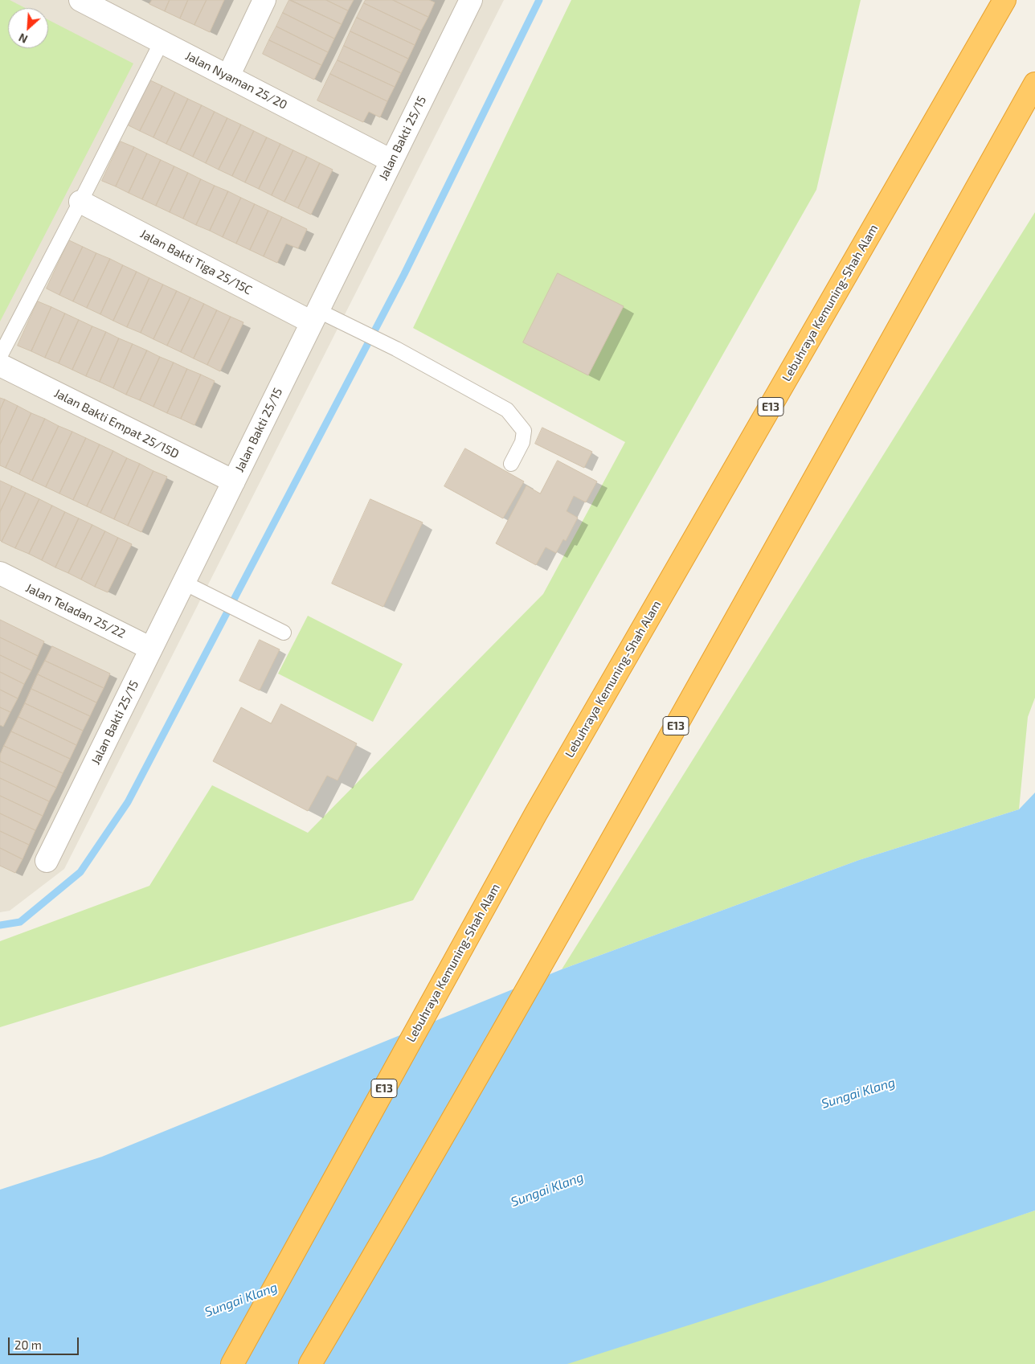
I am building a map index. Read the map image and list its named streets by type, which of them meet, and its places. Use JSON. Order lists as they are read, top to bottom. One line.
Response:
{"streets":{"highway":["Lebuhraya Kemuning-Shah Alam","E13"],"street":["Jalan Nyaman 25/20","Jalan Bakti 25/15","Jalan Bakti Tiga 25/15C","Jalan Bakti Empat 25/15D","Jalan Teladan 25/22"]},"crossings":[["Jalan Nyaman 25/20","Jalan Bakti 25/15"],["Jalan Bakti 25/15","Jalan Bakti Tiga 25/15C"],["Jalan Bakti 25/15","Jalan Bakti Empat 25/15D"],["Jalan Bakti 25/15","Jalan Teladan 25/22"]],"water":["Sungai Klang"],"scale_bar":"20 m","north":"bottom left"}
